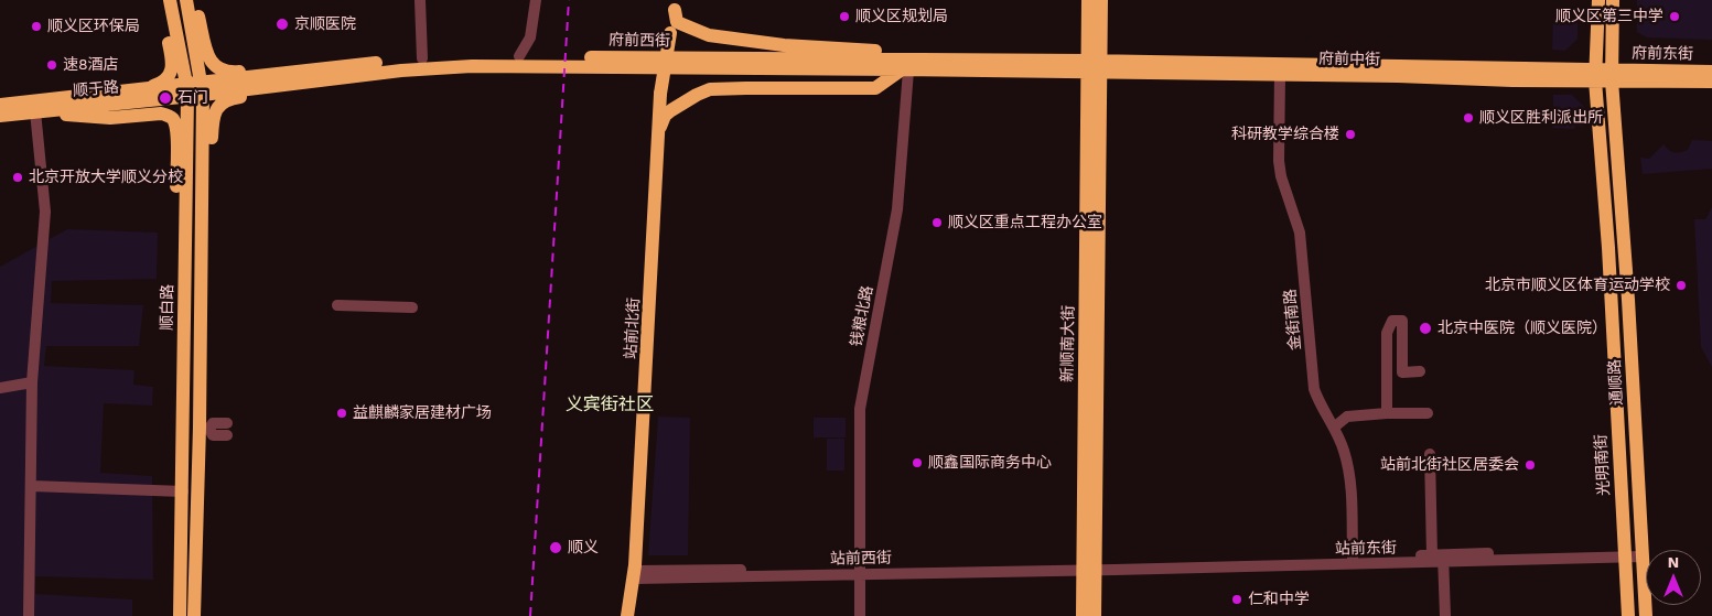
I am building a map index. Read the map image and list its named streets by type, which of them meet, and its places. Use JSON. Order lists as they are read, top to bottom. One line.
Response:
{"streets":{"main road":["府前西街","府前东街","府前中街","顺于路","顺白路","站前北街","新顺南大街","通顺路","光明南街"],"street":["钱粮北路","金街南路","站前东街","站前西街"]},"crossings":[["府前西街","府前中街"],["府前西街","顺于路"],["府前西街","顺白路"],["府前西街","钱粮北路"],["府前西街","新顺南大街"],["府前东街","府前中街"],["府前东街","通顺路"],["府前中街","金街南路"],["府前中街","新顺南大街"],["府前中街","通顺路"],["府前中街","光明南街"],["顺于路","顺白路"],["钱粮北路","站前西街"],["金街南路","站前东街"],["站前北街","站前西街"],["新顺南大街","站前东街"],["新顺南大街","站前西街"],["通顺路","站前东街"],["光明南街","站前东街"],["站前东街","站前西街"]],"districts":["义宾街社区"],"places":["顺义区规划局","顺义区第三中学","京顺医院","顺义区环保局","速8酒店","石门","顺义区胜利派出所","科研教学综合楼","北京开放大学顺义分校","顺义区重点工程办公室","北京市顺义区体育运动学校","北京中医院（顺义医院）","益麒麟家居建材广场","顺鑫国际商务中心","站前北街社区居委会","顺义","仁和中学"],"north":"top"}
